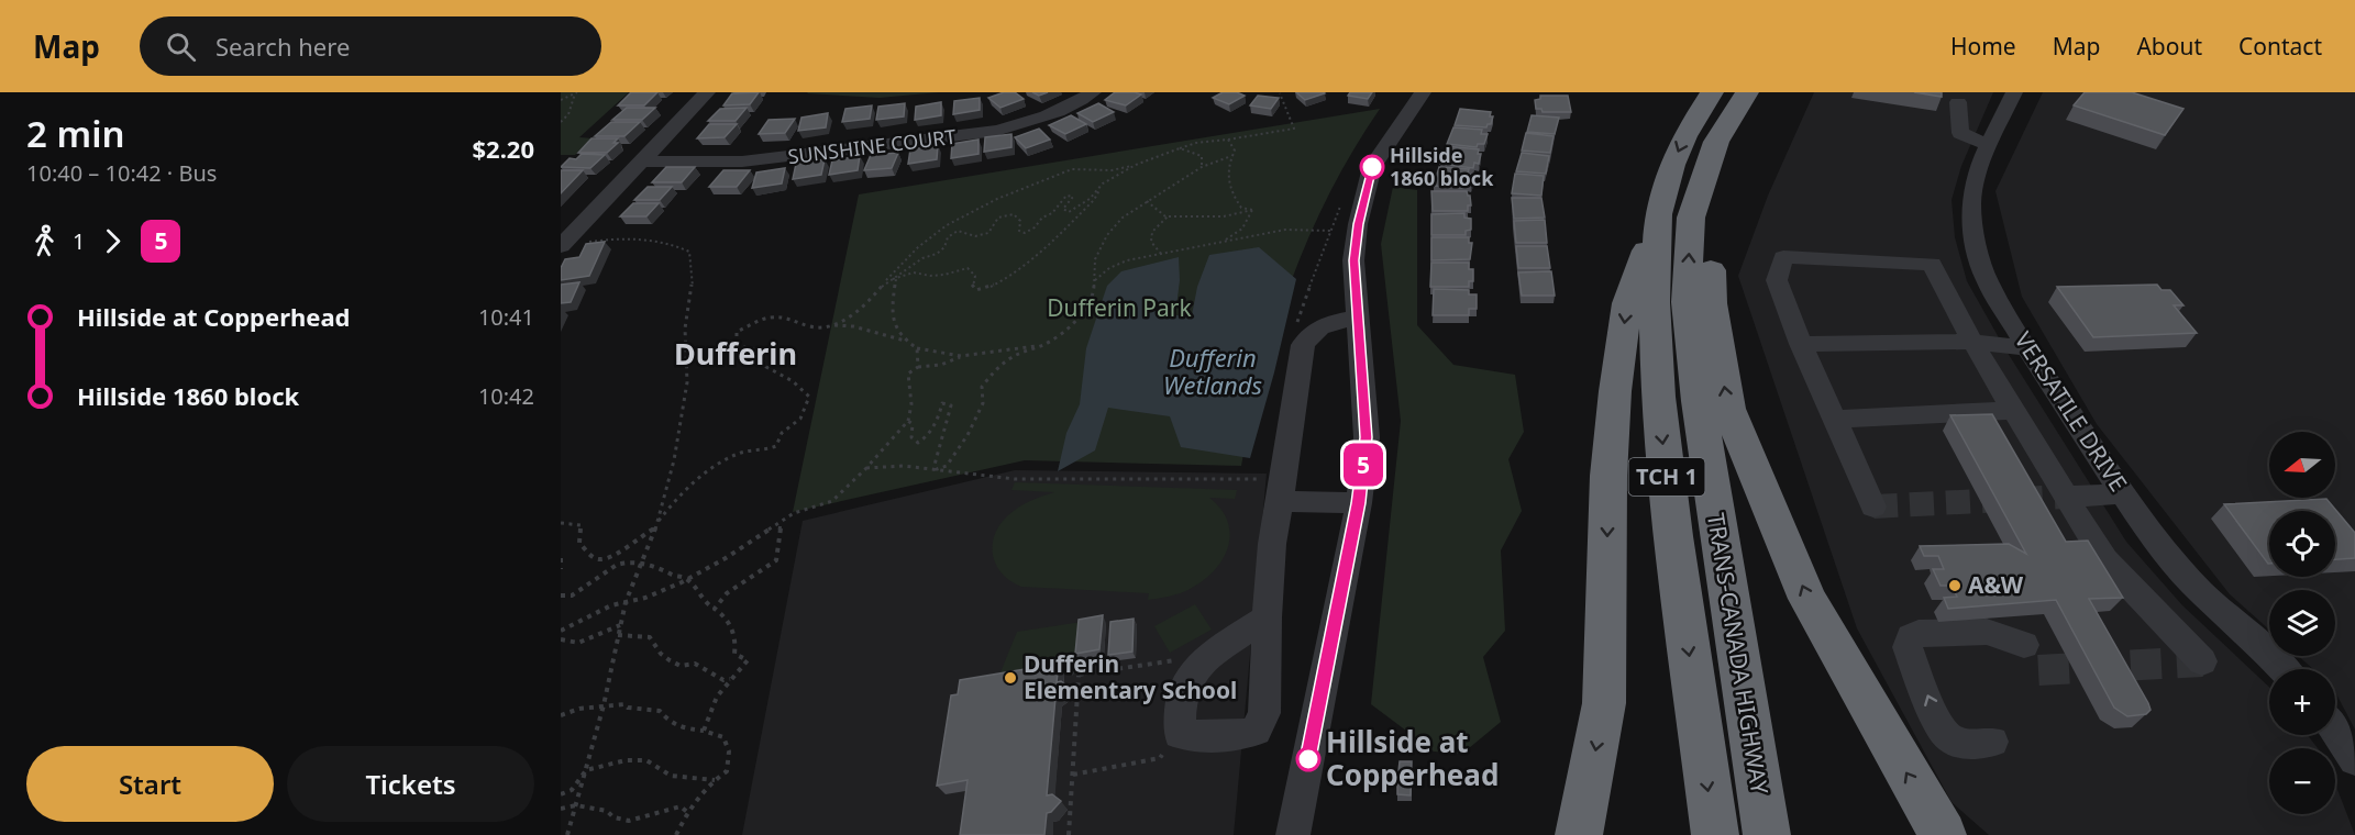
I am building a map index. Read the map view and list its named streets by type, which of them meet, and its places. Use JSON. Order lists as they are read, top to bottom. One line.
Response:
{"streets":{"highway":["TCH 1","TRANS-CANADA HIGHWAY"],"street":["SUNSHINE COURT","VERSATILE DRIVE"]},"districts":["Dufferin"],"water":["Dufferin Wetlands"],"parks":["Dufferin Park"],"places":["Hillside 1860 block","A&W","Dufferin Elementary School","Hillside at Copperhead"],"lines":["bus line 5"],"north":"left","page":{"header":"Map","search":"Search here","nav":["Home","Map","About","Contact"],"heading":["2 min","10:40 – 10:42 · Bus","$2.20"],"on_map":"5","legs":["1","5"],"list":[{"name":"Hillside at Copperhead","value":"10:41"},{"name":"Hillside 1860 block","value":"10:42"}],"map_buttons":["+","−"],"buttons":["Start","Tickets"]}}
